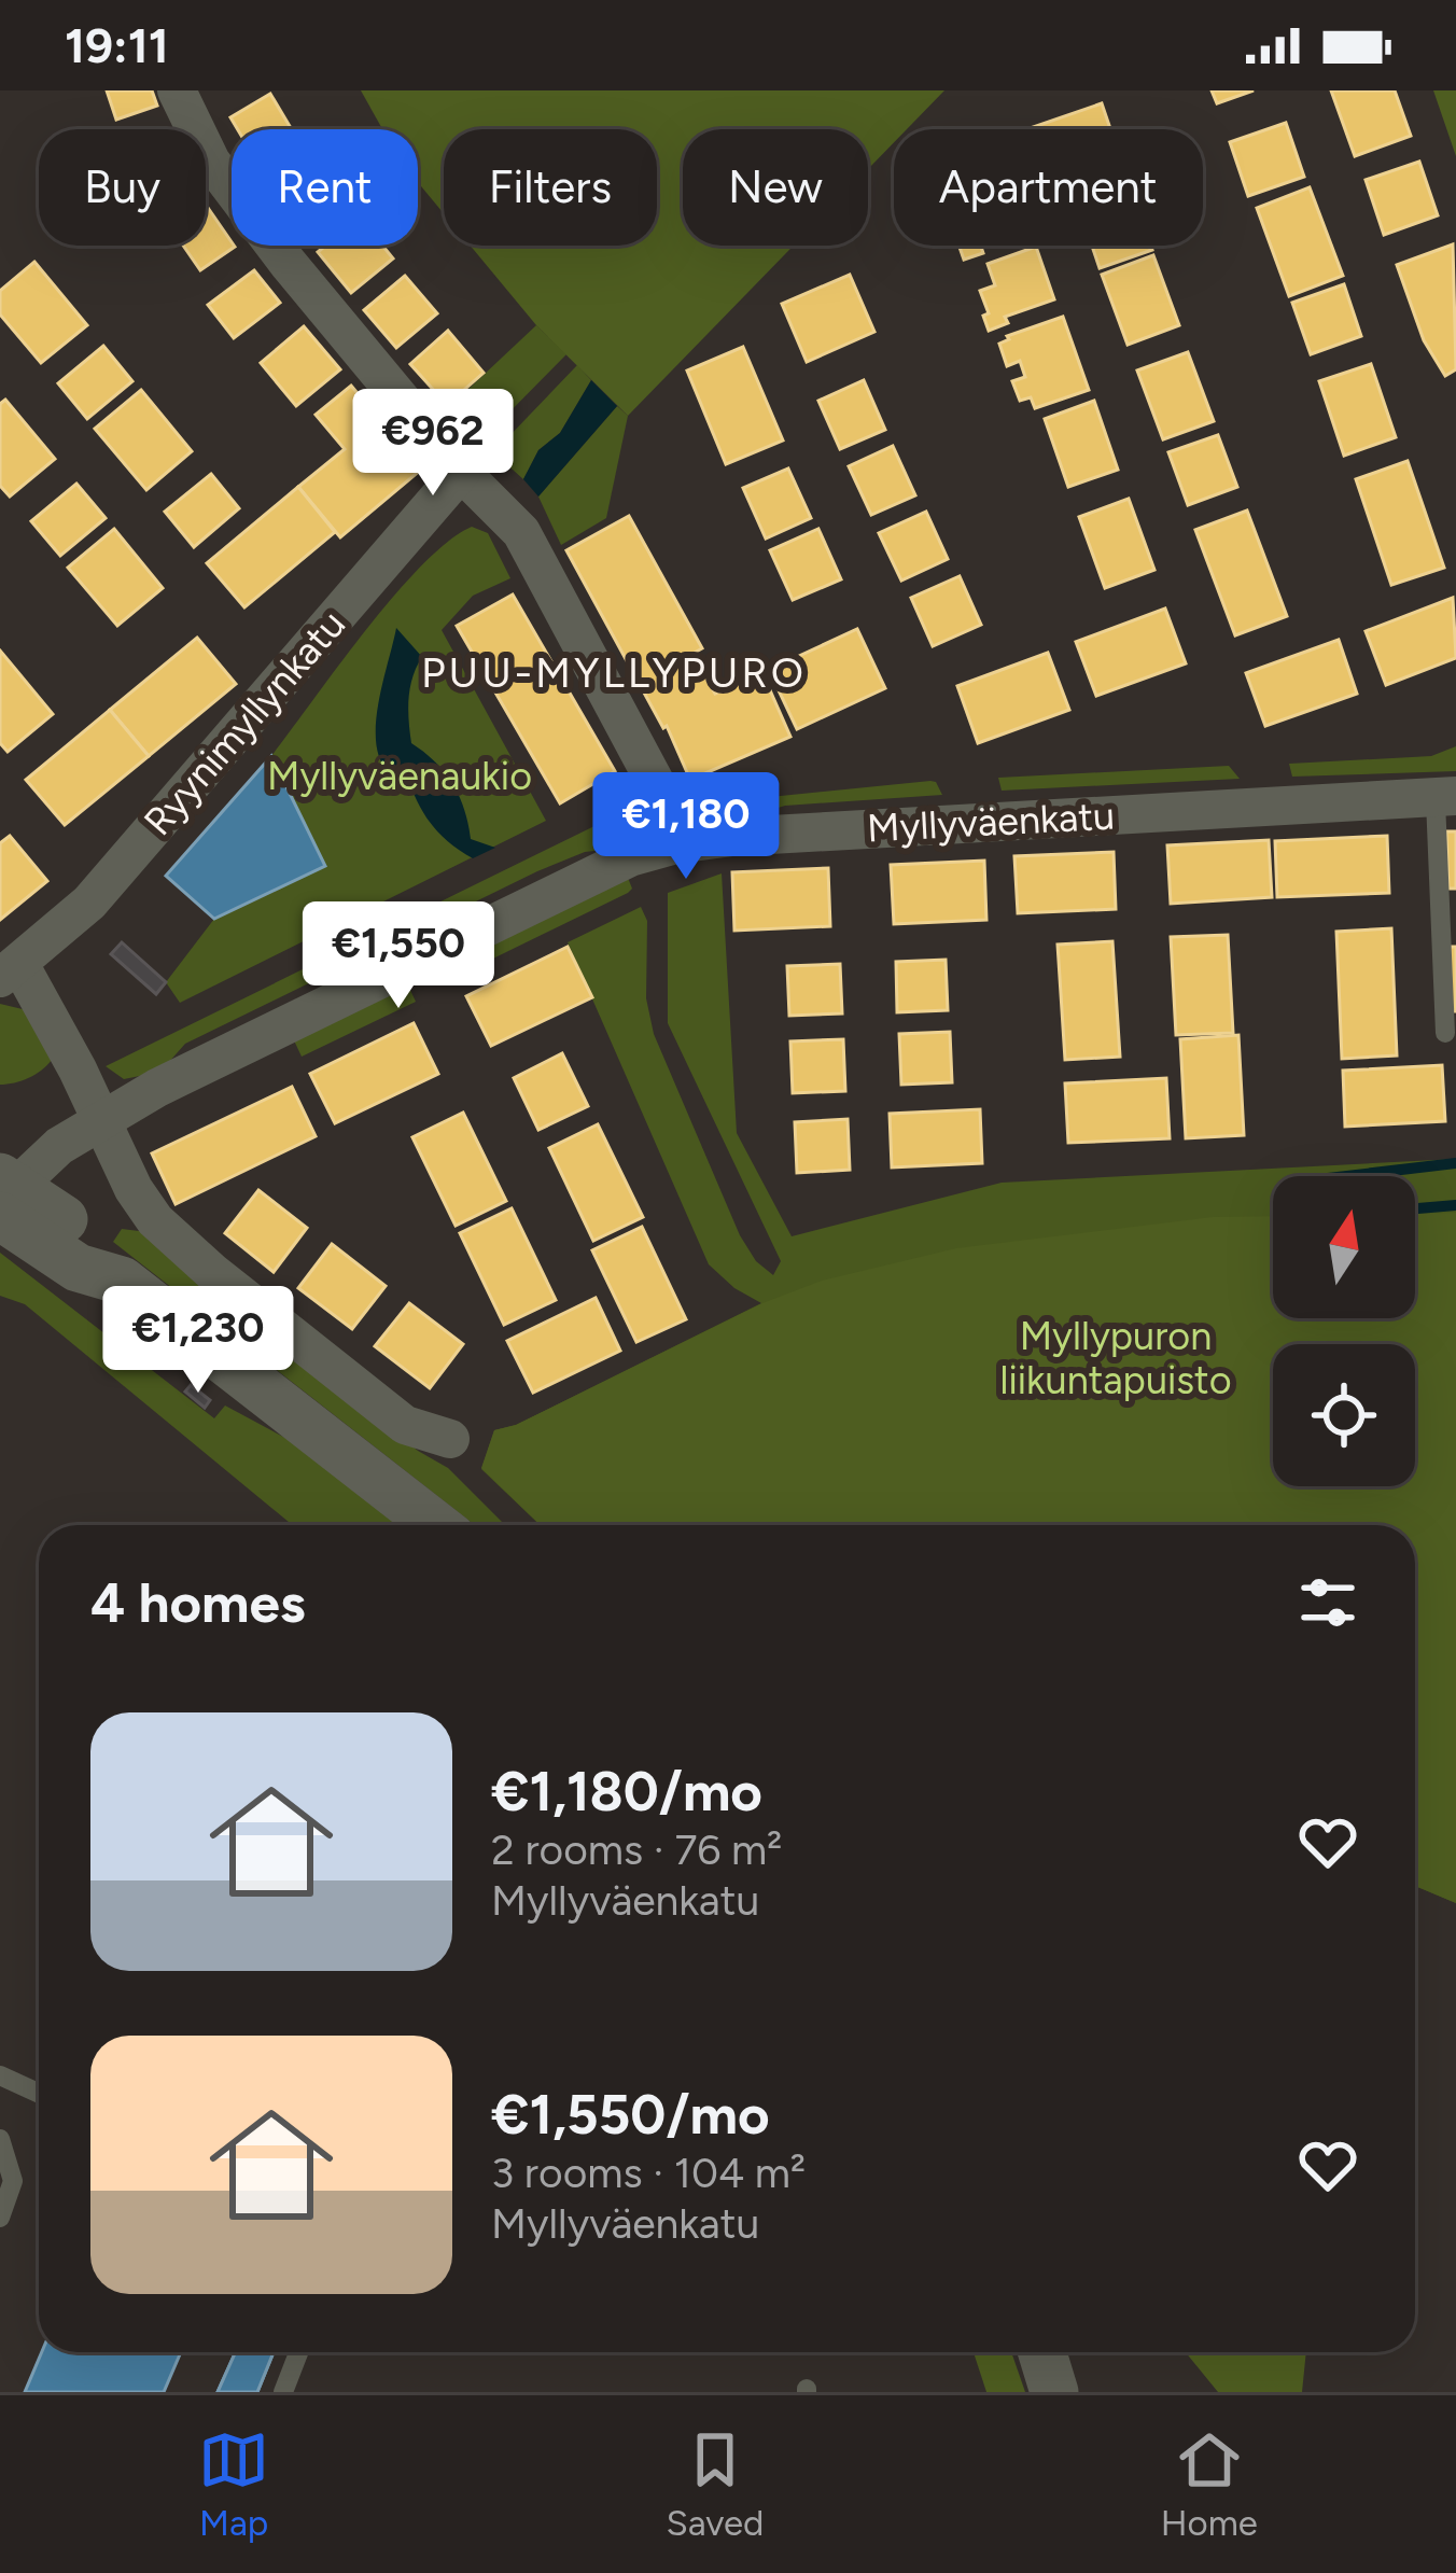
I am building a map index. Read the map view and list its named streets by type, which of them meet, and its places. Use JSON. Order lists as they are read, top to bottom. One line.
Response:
{"streets":{"street":["Ryynimyllynkatu","Myllyväenkatu"]},"districts":["PUU-MYLLYPURO"],"parks":["Myllyväenaukio","Myllypuron liikuntapuisto"],"north":"top","page":{"status":"19:11","chip":["Buy","Rent","Filters","New","Apartment"],"price":["€962","€1,180","€1,550","€1,230"],"heading":"4 homes","list":[{"name":"€1,180/mo","note":"2 rooms · 76 m² · Myllyväenkatu"},{"name":"€1,550/mo","note":"3 rooms · 104 m² · Myllyväenkatu"}],"tabs":["Map","Saved","Home"]}}
